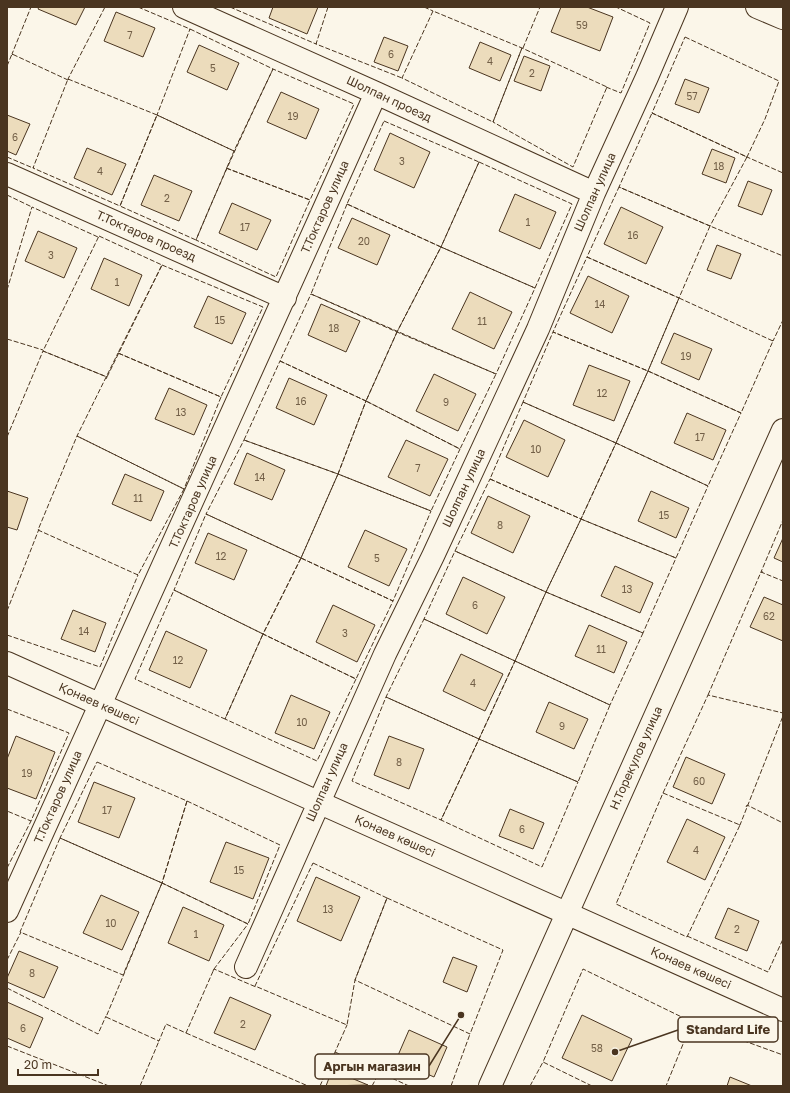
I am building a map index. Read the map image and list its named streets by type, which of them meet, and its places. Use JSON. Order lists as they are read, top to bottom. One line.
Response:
{"streets":{"street":["Шолпан проезд","Шолпан улица","Т.Токтаров улица","Т.Токтаров проезд","Қонаев көшесі","Н.Торекулов улица"]},"crossings":[["Шолпан проезд","Шолпан улица"],["Шолпан проезд","Т.Токтаров улица"],["Шолпан улица","Қонаев көшесі"],["Т.Токтаров улица","Т.Токтаров проезд"],["Т.Токтаров улица","Қонаев көшесі"],["Қонаев көшесі","Н.Торекулов улица"]],"places":["Аргын магазин","Standard Life"],"house_numbers":["59","7","6","4","5","2","57","19","6","3","18","4","2","1","17","16","20","3","1","14","15","11","18","19","12","16","9","13","17","10","7","14","11","15","8","12","5","13","6","62","14","3","11","12","4","10","9","8","19","60","17","6","4","15","13","10","2","1","8","2","6","58"],"scale_bar":"20 m"}
